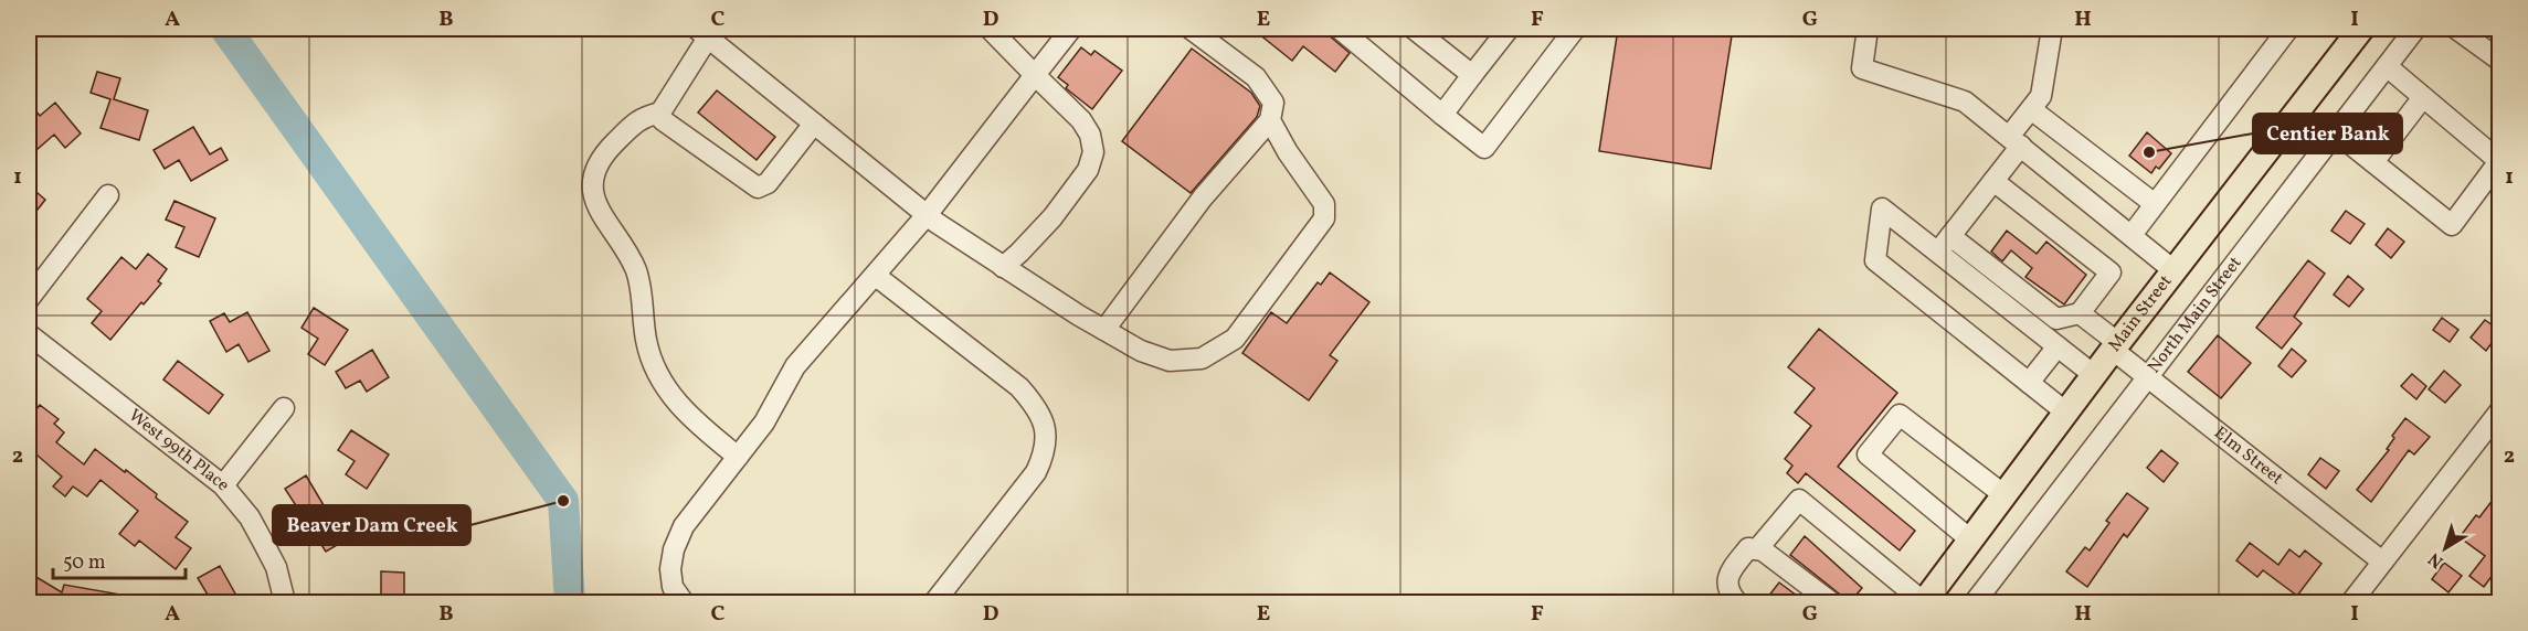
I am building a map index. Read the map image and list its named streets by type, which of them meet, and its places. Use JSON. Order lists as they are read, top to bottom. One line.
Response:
{"streets":{"main road":["Main Street"],"street":["North Main Street","West 99th Place","Elm Street"]},"crossings":[["Main Street","Elm Street"],["North Main Street","Elm Street"]],"places":["Centier Bank","Beaver Dam Creek"],"scale_bar":"50 m","north":"bottom left","grid":{"columns":["A","B","C","D","E","F","G","H","I"],"rows":["1","2"]}}
